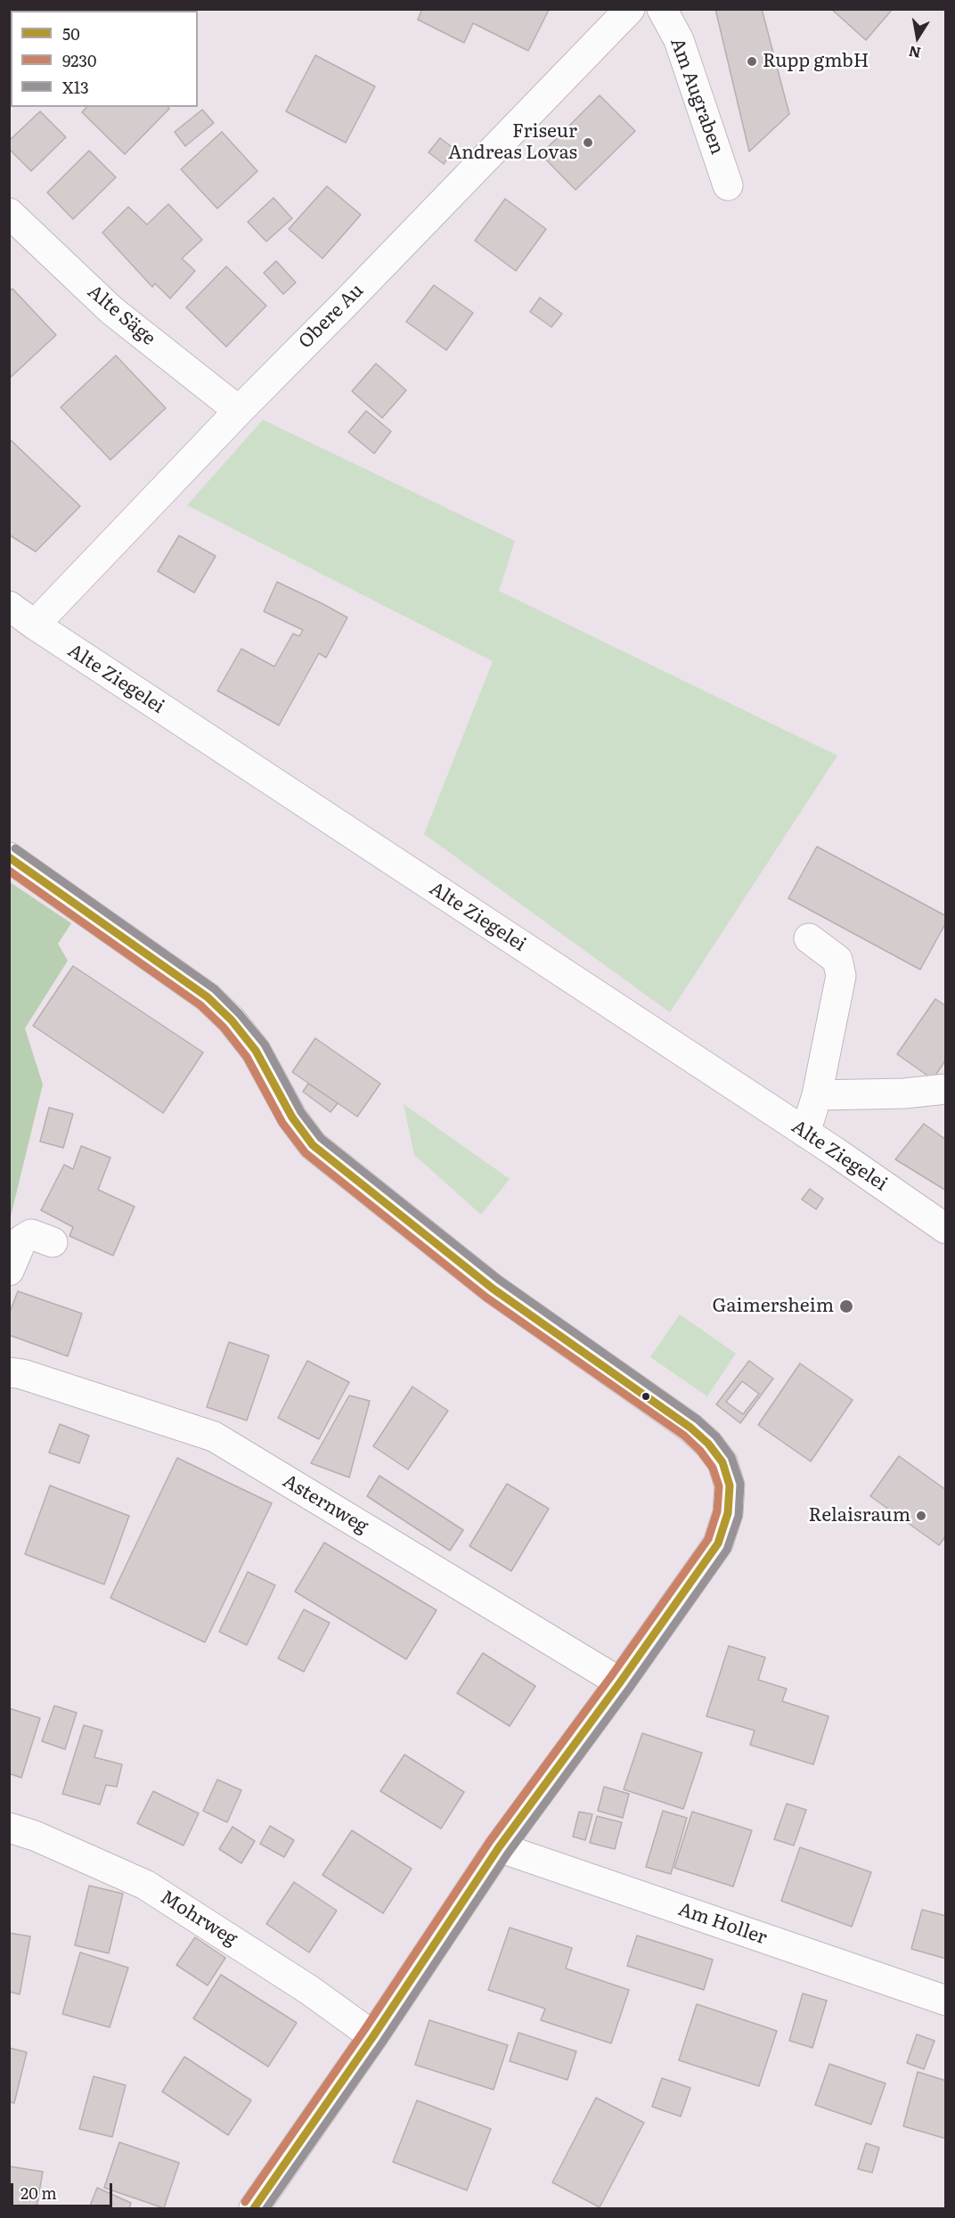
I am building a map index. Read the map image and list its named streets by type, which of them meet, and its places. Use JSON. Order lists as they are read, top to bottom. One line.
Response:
{"streets":{"street":["Am Augraben","Alte Säge","Obere Au","Alte Ziegelei","Asternweg","Mohrweg","Am Holler"]},"crossings":[["Alte Säge","Obere Au"],["Obere Au","Alte Ziegelei"]],"places":["Rupp gmbH","Friseur Andreas Lovas","Gaimersheim","Relaisraum"],"lines":["transit line X13","transit line 50","transit line 9230"],"legend":["50","9230","X13"],"scale_bar":"20 m","north":"bottom"}
